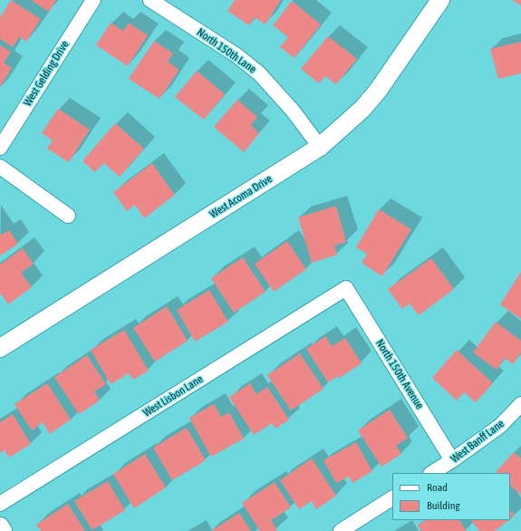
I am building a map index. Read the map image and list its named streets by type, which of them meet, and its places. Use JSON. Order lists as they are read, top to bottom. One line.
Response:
{"streets":{"street":["North 150th Lane","West Gelding Drive","West Acoma Drive","North 150th Avenue","West Lisbon Lane","West Banff Lane"]},"crossings":[["North 150th Lane","West Acoma Drive"],["North 150th Avenue","West Lisbon Lane"],["North 150th Avenue","West Banff Lane"]],"legend":["Road","Building"]}
